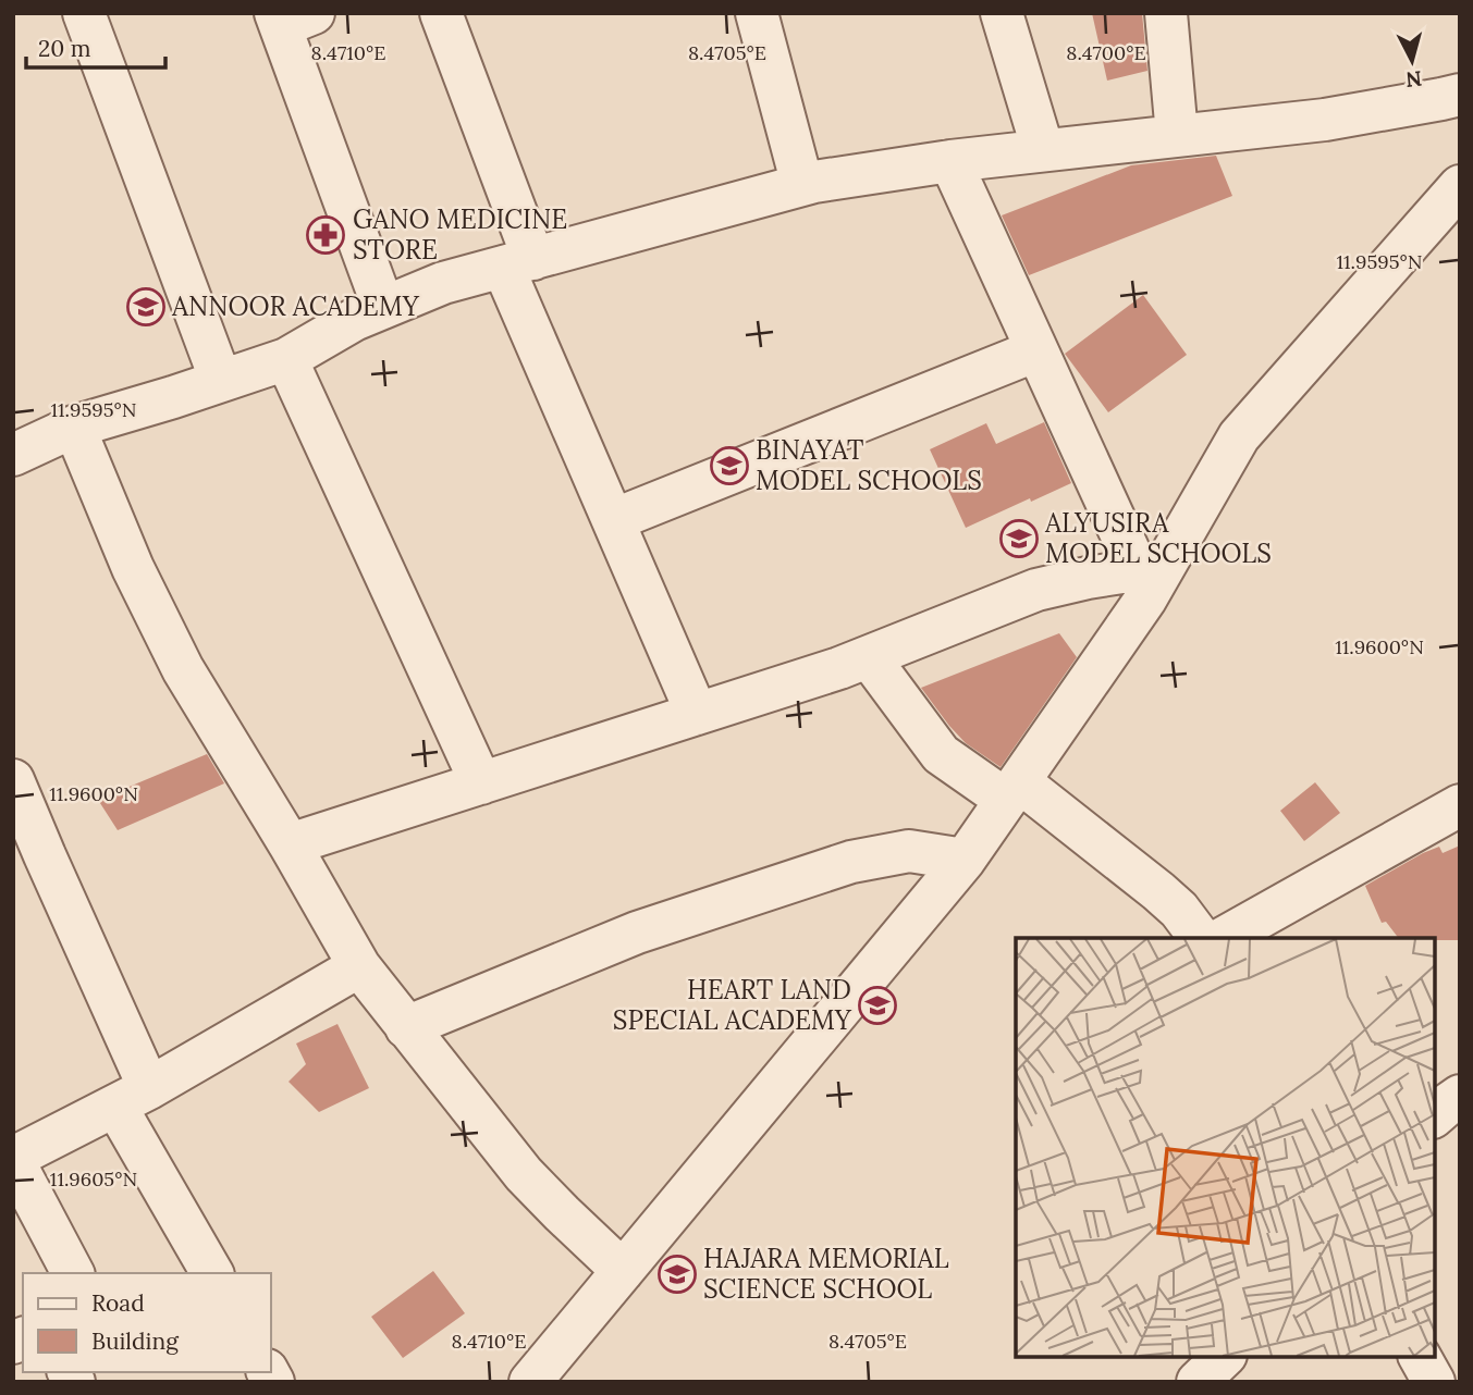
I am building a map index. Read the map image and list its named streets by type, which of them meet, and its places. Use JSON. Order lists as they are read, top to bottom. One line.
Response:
{"places":{"pharmacy":["GANO MEDICINE STORE"],"school or university":["ANNOOR ACADEMY","BINAYAT MODEL SCHOOLS","ALYUSIRA MODEL SCHOOLS","HEART LAND SPECIAL ACADEMY","HAJARA MEMORIAL SCIENCE SCHOOL"]},"legend":["Road","Building"],"scale_bar":"20 m","north":"bottom","coordinates":["8.4710°E","8.4705°E","8.4700°E","11.9595°N","11.9600°N","11.9605°N"]}
